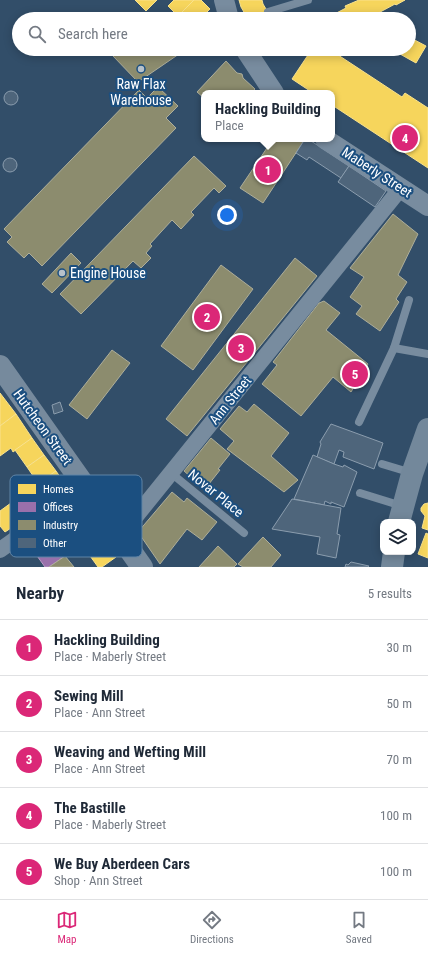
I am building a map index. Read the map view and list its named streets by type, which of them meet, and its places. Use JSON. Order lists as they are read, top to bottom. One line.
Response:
{"streets":{"main road":["Hutcheon Street"],"street":["Maberly Street","Ann Street"],"lane":["Novar Place"]},"crossings":[["Maberly Street","Ann Street"],["Ann Street","Novar Place"]],"places":["Raw Flax Warehouse","Engine House"],"legend":["Homes","Offices","Industry","Other"],"page":{"search":"Search here","popup":["Hackling Building","Place"],"pins":["4","1","2","3","5"],"heading":["Nearby","5 results"],"list":[{"mark":"1","name":"Hackling Building","note":"Place · Maberly Street","value":"30 m"},{"mark":"2","name":"Sewing Mill","note":"Place · Ann Street","value":"50 m"},{"mark":"3","name":"Weaving and Wefting Mill","note":"Place · Ann Street","value":"70 m"},{"mark":"4","name":"The Bastille","note":"Place · Maberly Street","value":"100 m"},{"mark":"5","name":"We Buy Aberdeen Cars","note":"Shop · Ann Street","value":"100 m"}],"nav":["Map","Directions","Saved"]}}
